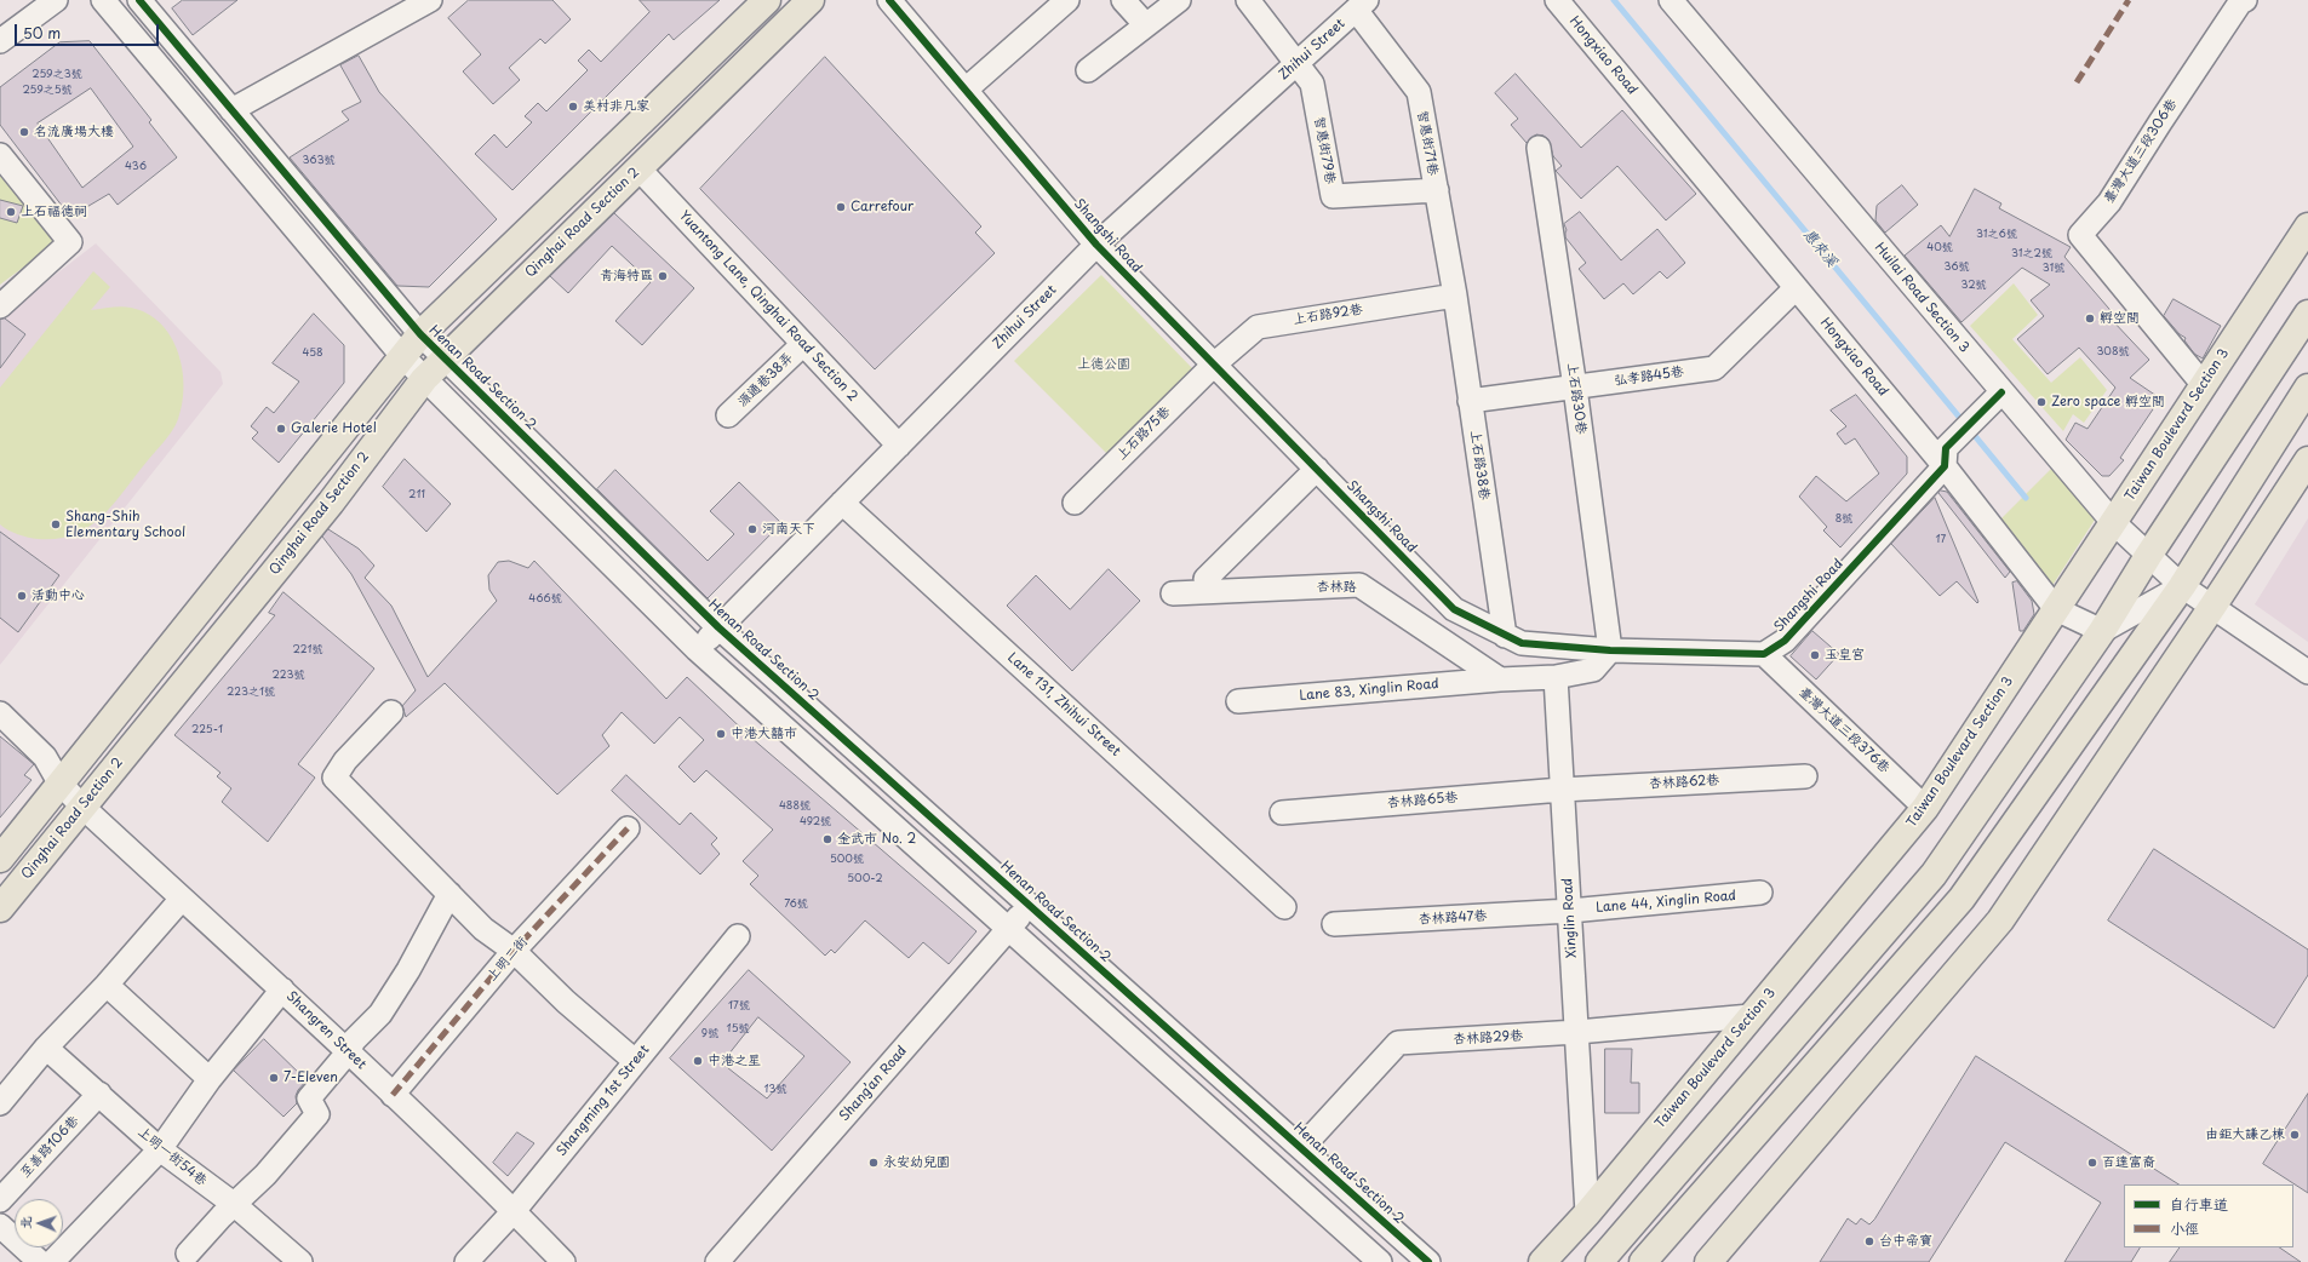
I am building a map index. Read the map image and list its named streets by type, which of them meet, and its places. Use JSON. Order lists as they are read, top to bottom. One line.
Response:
{"streets":{"main road":["Qinghai Road Section 2","Taiwan Boulevard Section 3"],"street":["Zhihui Street","Hongxiao Road","智惠街71巷","智惠街79巷","臺灣大道三段306巷","Shangshi Road","Huilai Road Section 3","Yuantong Lane, Qinghai Road Section 2","上石路92巷","弘孝路45巷","Henan Road Section 2","源通巷38弄","上石路30巷","上石路75巷","上石路38巷","杏林路","Lane 83, Xinglin Road","Lane 131, Zhihui Street","臺灣大道三段376巷","杏林路62巷","杏林路65巷","Lane 44, Xinglin Road","杏林路47巷","Xinglin Road","上明二街","Shangren Street","杏林路29巷","Shang’an Road","Shangming 1st Street","至善路106巷","上明一街54巷"]},"crossings":[["Zhihui Street","智惠街71巷"],["Zhihui Street","智惠街79巷"],["Zhihui Street","Shangshi Road"],["Zhihui Street","Yuantong Lane, Qinghai Road Section 2"],["Zhihui Street","Henan Road Section 2"],["Zhihui Street","Lane 131, Zhihui Street"],["Hongxiao Road","Shangshi Road"],["Hongxiao Road","弘孝路45巷"],["Hongxiao Road","Taiwan Boulevard Section 3"],["智惠街71巷","智惠街79巷"],["智惠街71巷","上石路92巷"],["智惠街71巷","上石路38巷"],["臺灣大道三段306巷","Taiwan Boulevard Section 3"],["Qinghai Road Section 2","Yuantong Lane, Qinghai Road Section 2"],["Qinghai Road Section 2","Henan Road Section 2"],["Qinghai Road Section 2","Shangren Street"],["Shangshi Road","Huilai Road Section 3"],["Shangshi Road","上石路92巷"],["Shangshi Road","上石路30巷"],["Shangshi Road","上石路75巷"],["Shangshi Road","上石路38巷"],["Shangshi Road","臺灣大道三段376巷"],["Huilai Road Section 3","Taiwan Boulevard Section 3"],["Yuantong Lane, Qinghai Road Section 2","源通巷38弄"],["上石路92巷","上石路75巷"],["上石路92巷","上石路38巷"],["弘孝路45巷","上石路30巷"],["弘孝路45巷","上石路38巷"],["Henan Road Section 2","杏林路29巷"],["Henan Road Section 2","Shang’an Road"],["Taiwan Boulevard Section 3","臺灣大道三段376巷"],["Taiwan Boulevard Section 3","Xinglin Road"],["Taiwan Boulevard Section 3","杏林路29巷"],["杏林路","Lane 83, Xinglin Road"],["杏林路62巷","杏林路65巷"],["杏林路62巷","Xinglin Road"],["杏林路65巷","Xinglin Road"],["Lane 44, Xinglin Road","杏林路47巷"],["Lane 44, Xinglin Road","Xinglin Road"],["杏林路47巷","Xinglin Road"],["Xinglin Road","杏林路29巷"],["上明二街","Shangren Street"],["Shangren Street","Shangming 1st Street"],["至善路106巷","上明一街54巷"]],"water":["惠來溪"],"parks":["上德公園"],"places":["美村非凡家","名流廣場大樓","Carrefour","上石福德祠","青海特區","孵空間","Zero space 孵空間","Galerie Hotel","Shang-Shih Elementary School","河南天下","活動中心","玉皇宮","中港大囍市","金武市 No. 2","中港之星","7-Eleven","由鉅大謙乙棟","永安幼兒園","百達富裔","台中帝寶"],"house_numbers":["259之3號","259之5號","363號","436","31之6號","40號","31之2號","36號","31號","32號","308號","458","211","8號","17","466號","221號","223號","223之1號","225-1","488號","492號","500號","500-2","76號","17號","15號","9號","13號"],"legend":["自行車道","小徑"],"scale_bar":"50 m","north":"left"}
